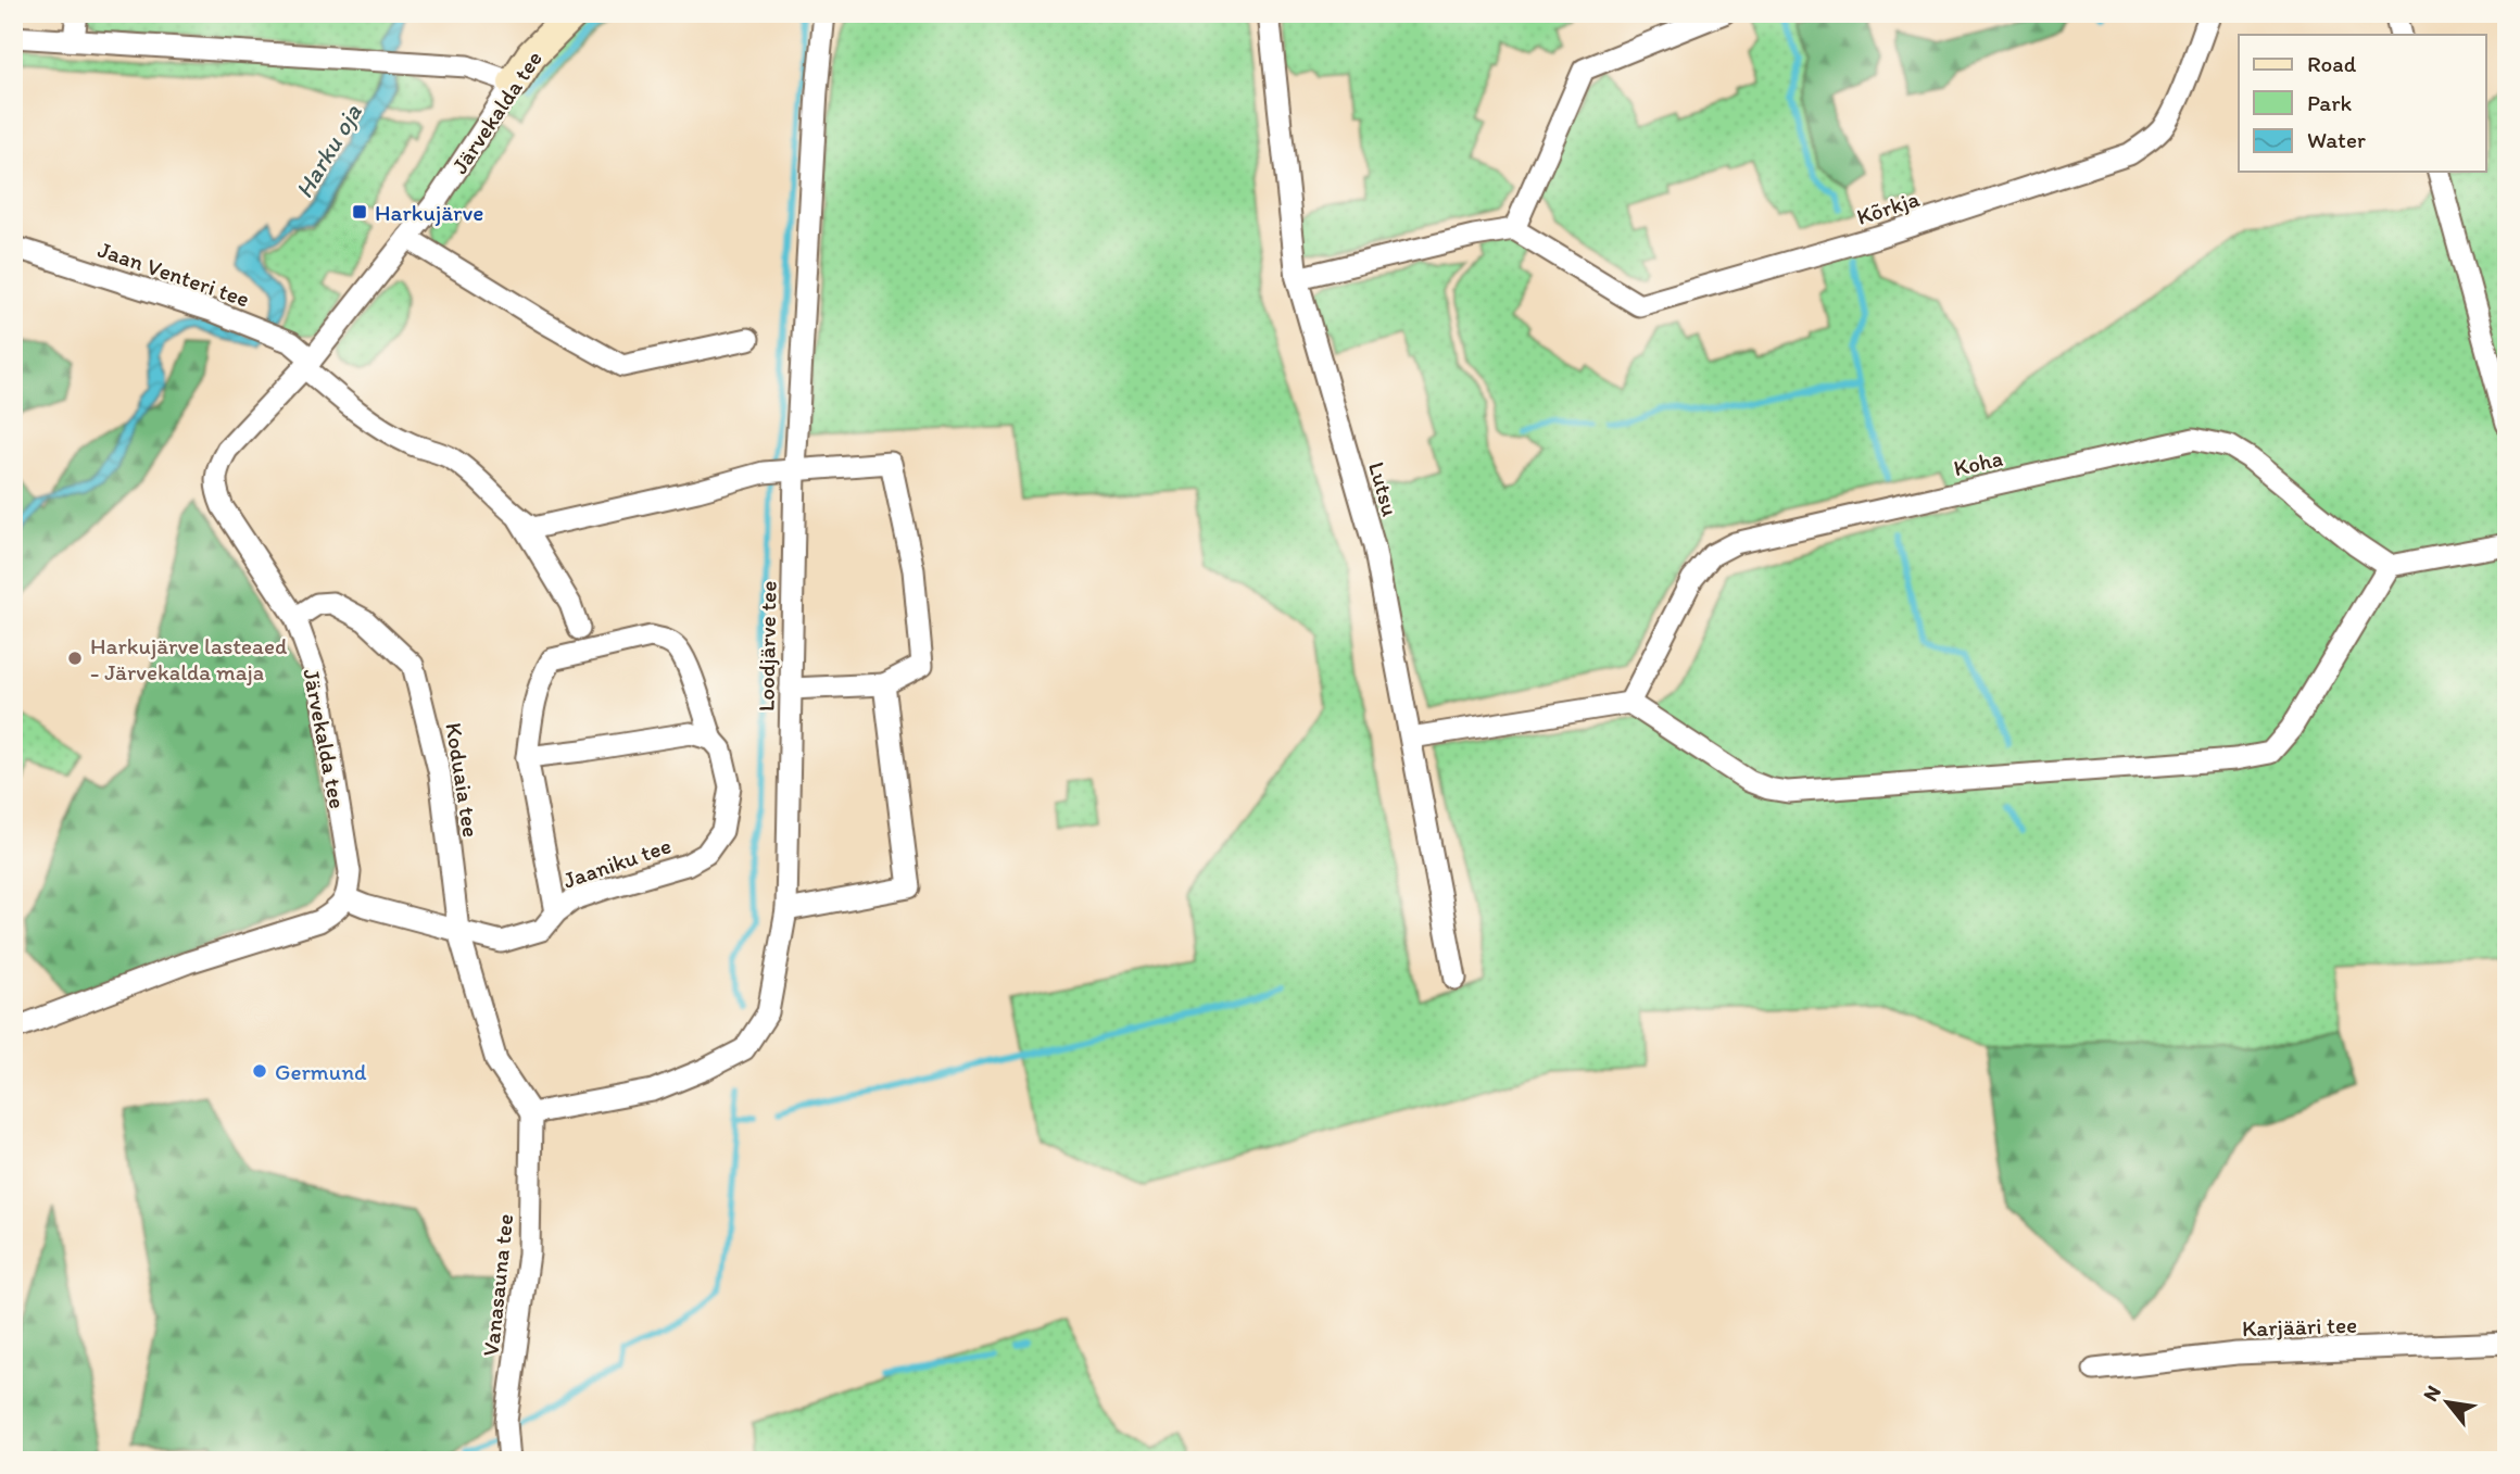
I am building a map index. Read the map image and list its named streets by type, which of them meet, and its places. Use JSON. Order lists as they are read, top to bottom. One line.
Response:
{"streets":{"street":["Järvekalda tee","Kõrkja","Jaan Venteri tee","Koha","Lutsu","Loodjärve tee","Koduaia tee","Jaaniku tee","Vanasauna tee","Karjääri tee"]},"crossings":[["Järvekalda tee","Jaan Venteri tee"],["Järvekalda tee","Koduaia tee"],["Loodjärve tee","Vanasauna tee"],["Koduaia tee","Jaaniku tee"]],"water":["Harku oja"],"places":{"transit":["Harkujärve"],"other":["Harkujärve lasteaed - Järvekalda maja","Germund"]},"legend":["Road","Park","Water"],"north":"top left"}
